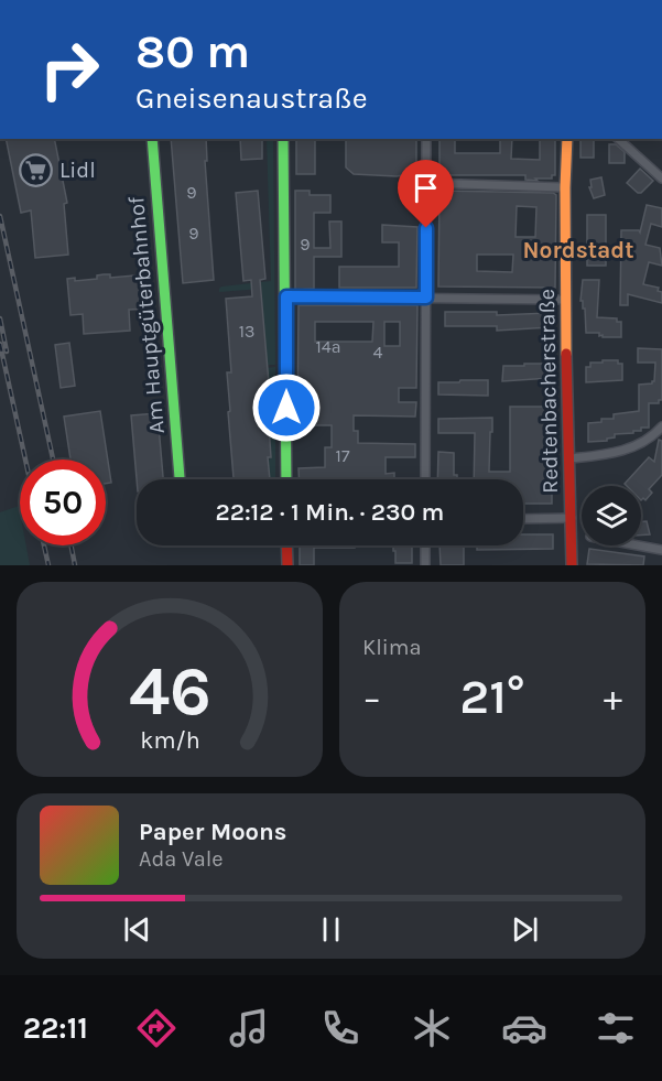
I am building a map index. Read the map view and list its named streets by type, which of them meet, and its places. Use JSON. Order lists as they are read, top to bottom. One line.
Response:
{"streets":{"street":["Am Hauptgüterbahnhof","Redtenbacherstraße"]},"districts":["Nordstadt"],"places":{"supermarket":["Lidl"]},"house_numbers":["9","9","9","13","14a","4","17"],"page":{"turn":["80 m","Gneisenaustraße"],"limit":"50","trip":"22:12 · 1 Min. · 230 m","tile":"Klima","heat":["−","21°","+"],"song":["Paper Moons","Ada Vale"],"tabs":"22:11","gauge":["46","km/h"]}}
